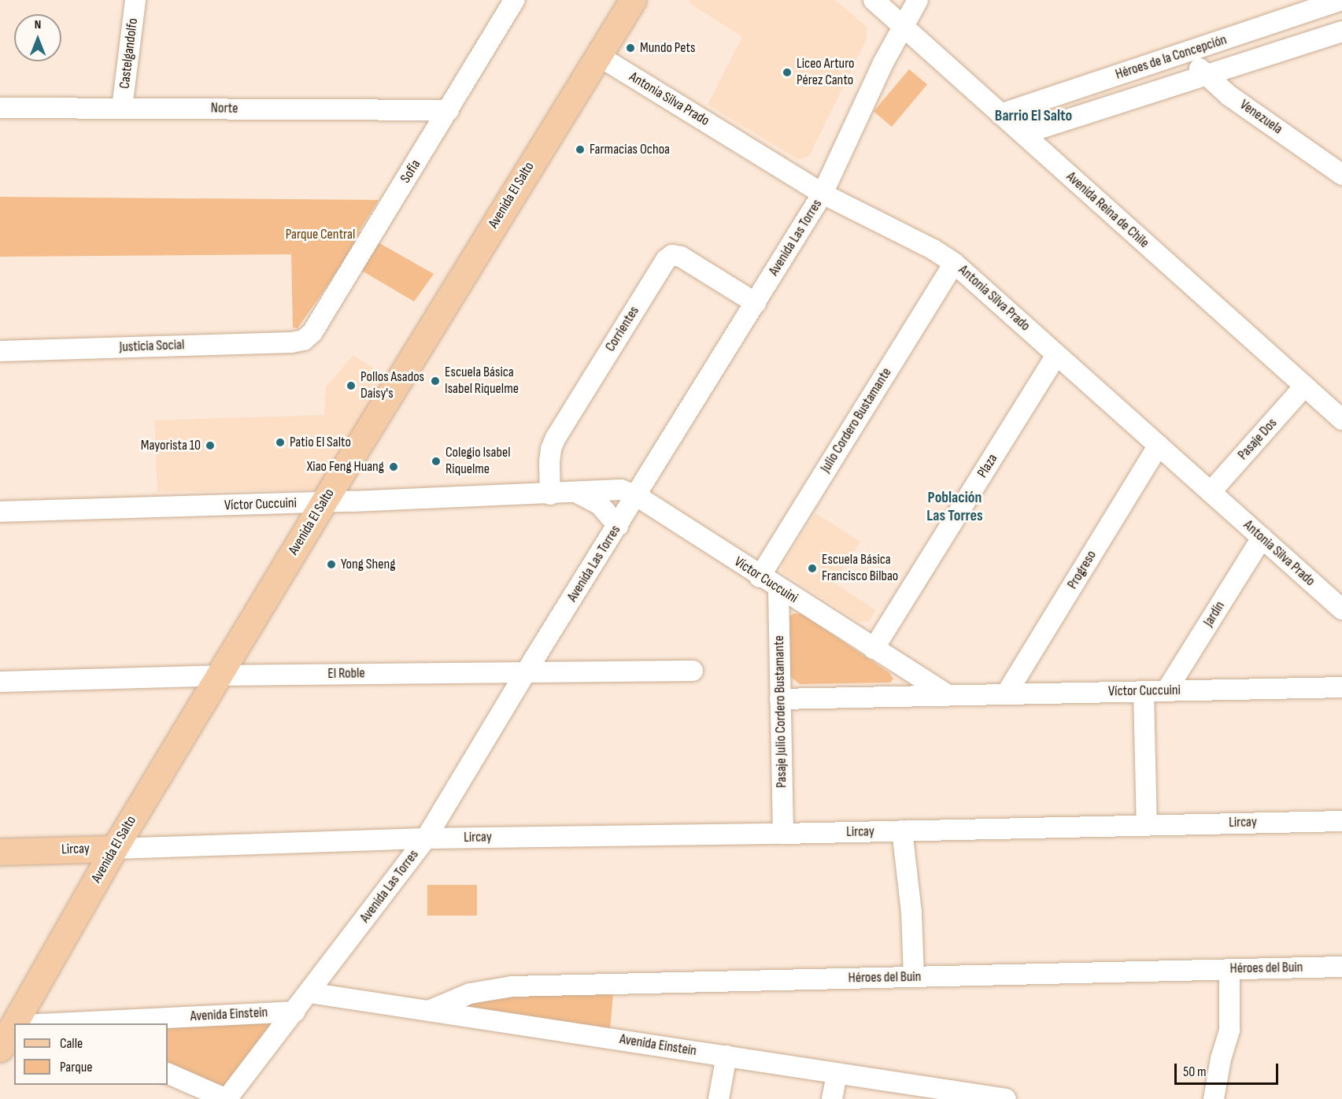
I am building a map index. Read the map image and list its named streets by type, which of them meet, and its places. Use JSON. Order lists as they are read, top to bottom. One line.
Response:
{"streets":{"main road":["Avenida El Salto","Lircay"],"street":["Castelgandolfo","Héroes de la Concepción","Antonia Silva Prado","Norte","Venezuela","Sofía","Avenida Reina de Chile","Avenida Las Torres","Corrientes","Justicia Social","Julio Cordero Bustamante","Pasaje Dos","Plaza","Víctor Cuccuini","Progreso","Jardín","El Roble","Pasaje Julio Cordero Bustamante","Héroes del Buin","Avenida Einstein"]},"crossings":[["Castelgandolfo","Norte"],["Héroes de la Concepción","Venezuela"],["Héroes de la Concepción","Avenida Reina de Chile"],["Antonia Silva Prado","Avenida El Salto"],["Antonia Silva Prado","Avenida Las Torres"],["Antonia Silva Prado","Julio Cordero Bustamante"],["Antonia Silva Prado","Pasaje Dos"],["Antonia Silva Prado","Plaza"],["Antonia Silva Prado","Progreso"],["Antonia Silva Prado","Jardín"],["Norte","Sofía"],["Sofía","Justicia Social"],["Avenida El Salto","Víctor Cuccuini"],["Avenida El Salto","El Roble"],["Avenida El Salto","Lircay"],["Avenida Reina de Chile","Avenida Las Torres"],["Avenida Reina de Chile","Pasaje Dos"],["Avenida Las Torres","Corrientes"],["Avenida Las Torres","Víctor Cuccuini"],["Avenida Las Torres","El Roble"],["Avenida Las Torres","Lircay"],["Avenida Las Torres","Avenida Einstein"],["Corrientes","Víctor Cuccuini"],["Julio Cordero Bustamante","Víctor Cuccuini"],["Plaza","Víctor Cuccuini"],["Víctor Cuccuini","Progreso"],["Víctor Cuccuini","Jardín"],["Víctor Cuccuini","Pasaje Julio Cordero Bustamante"],["Pasaje Julio Cordero Bustamante","Lircay"],["Héroes del Buin","Avenida Einstein"]],"districts":["Barrio El Salto","Población Las Torres"],"parks":["Parque Central"],"places":["Mundo Pets","Liceo Arturo Pérez Canto","Farmacias Ochoa","Escuela Básica Isabel Riquelme","Pollos Asados Daisy's","Patio El Salto","Mayorista 10","Colegio Isabel Riquelme","Xiao Feng Huang","Yong Sheng","Escuela Básica Francisco Bilbao"],"legend":["Calle","Parque"],"scale_bar":"50 m","north":"top"}
